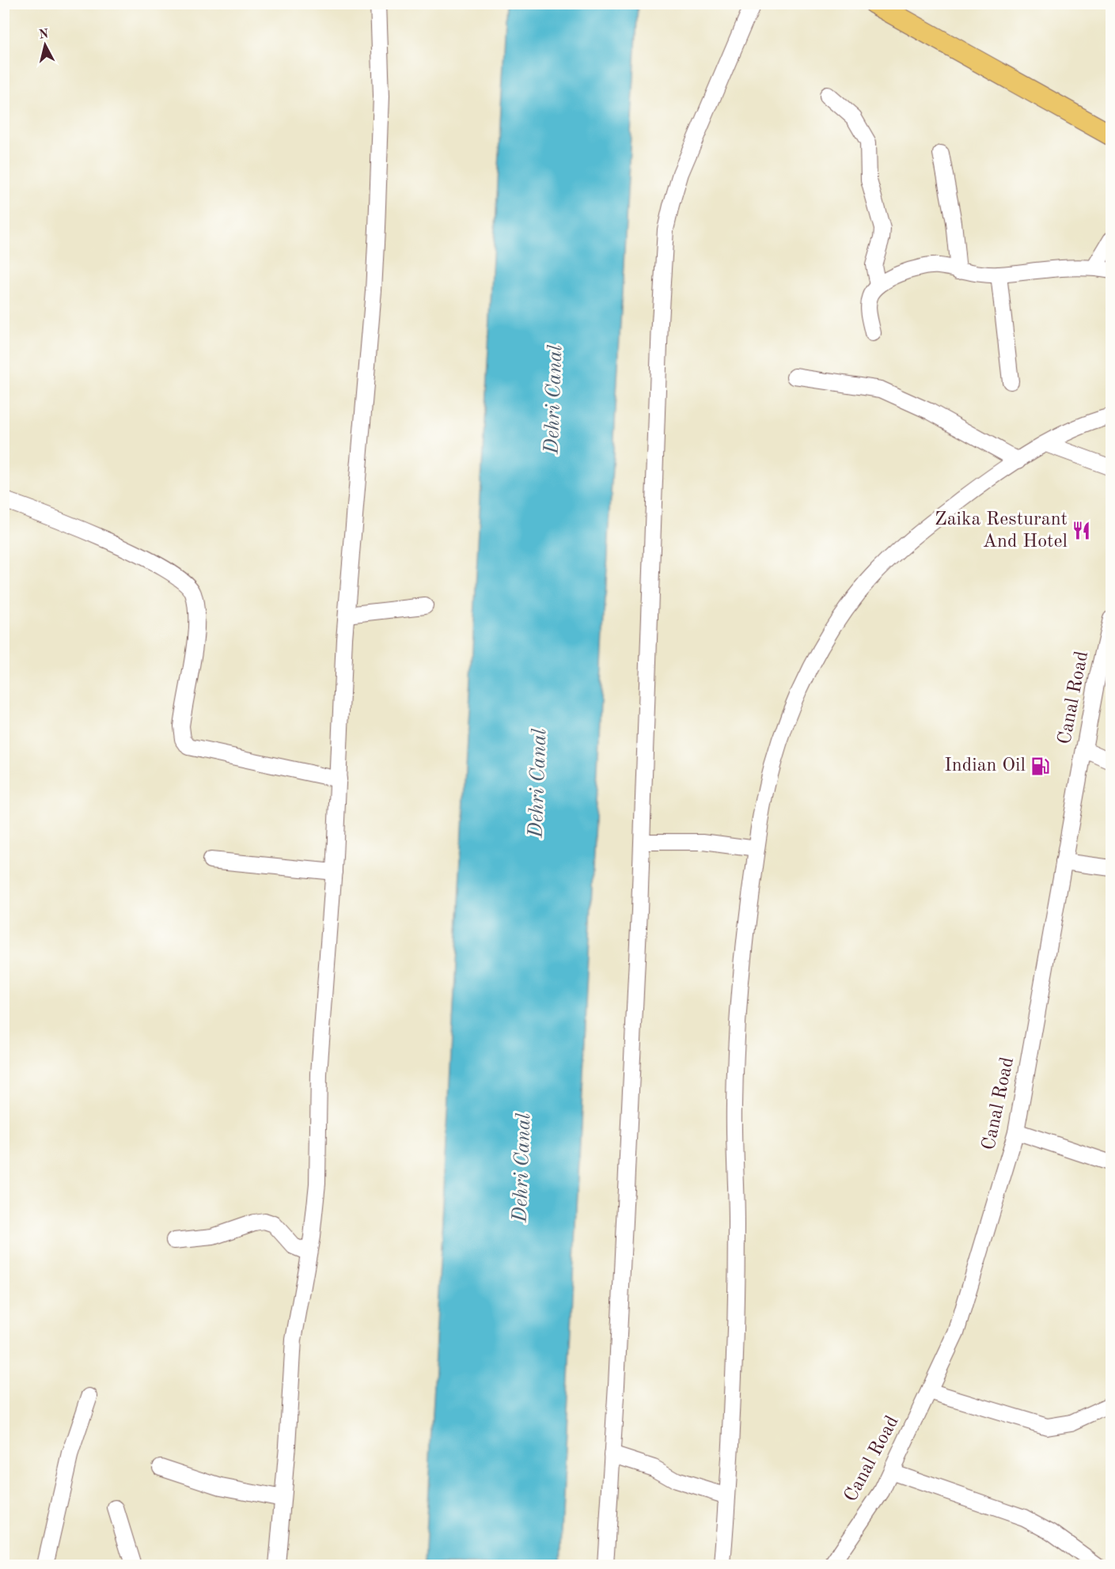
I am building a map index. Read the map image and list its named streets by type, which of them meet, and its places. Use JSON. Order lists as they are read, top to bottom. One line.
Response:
{"streets":{"street":["Canal Road"]},"water":["Dehri Canal"],"places":{"restaurant":["Zaika Resturant And Hotel"],"fuel station":["Indian Oil"]},"north":"top"}
